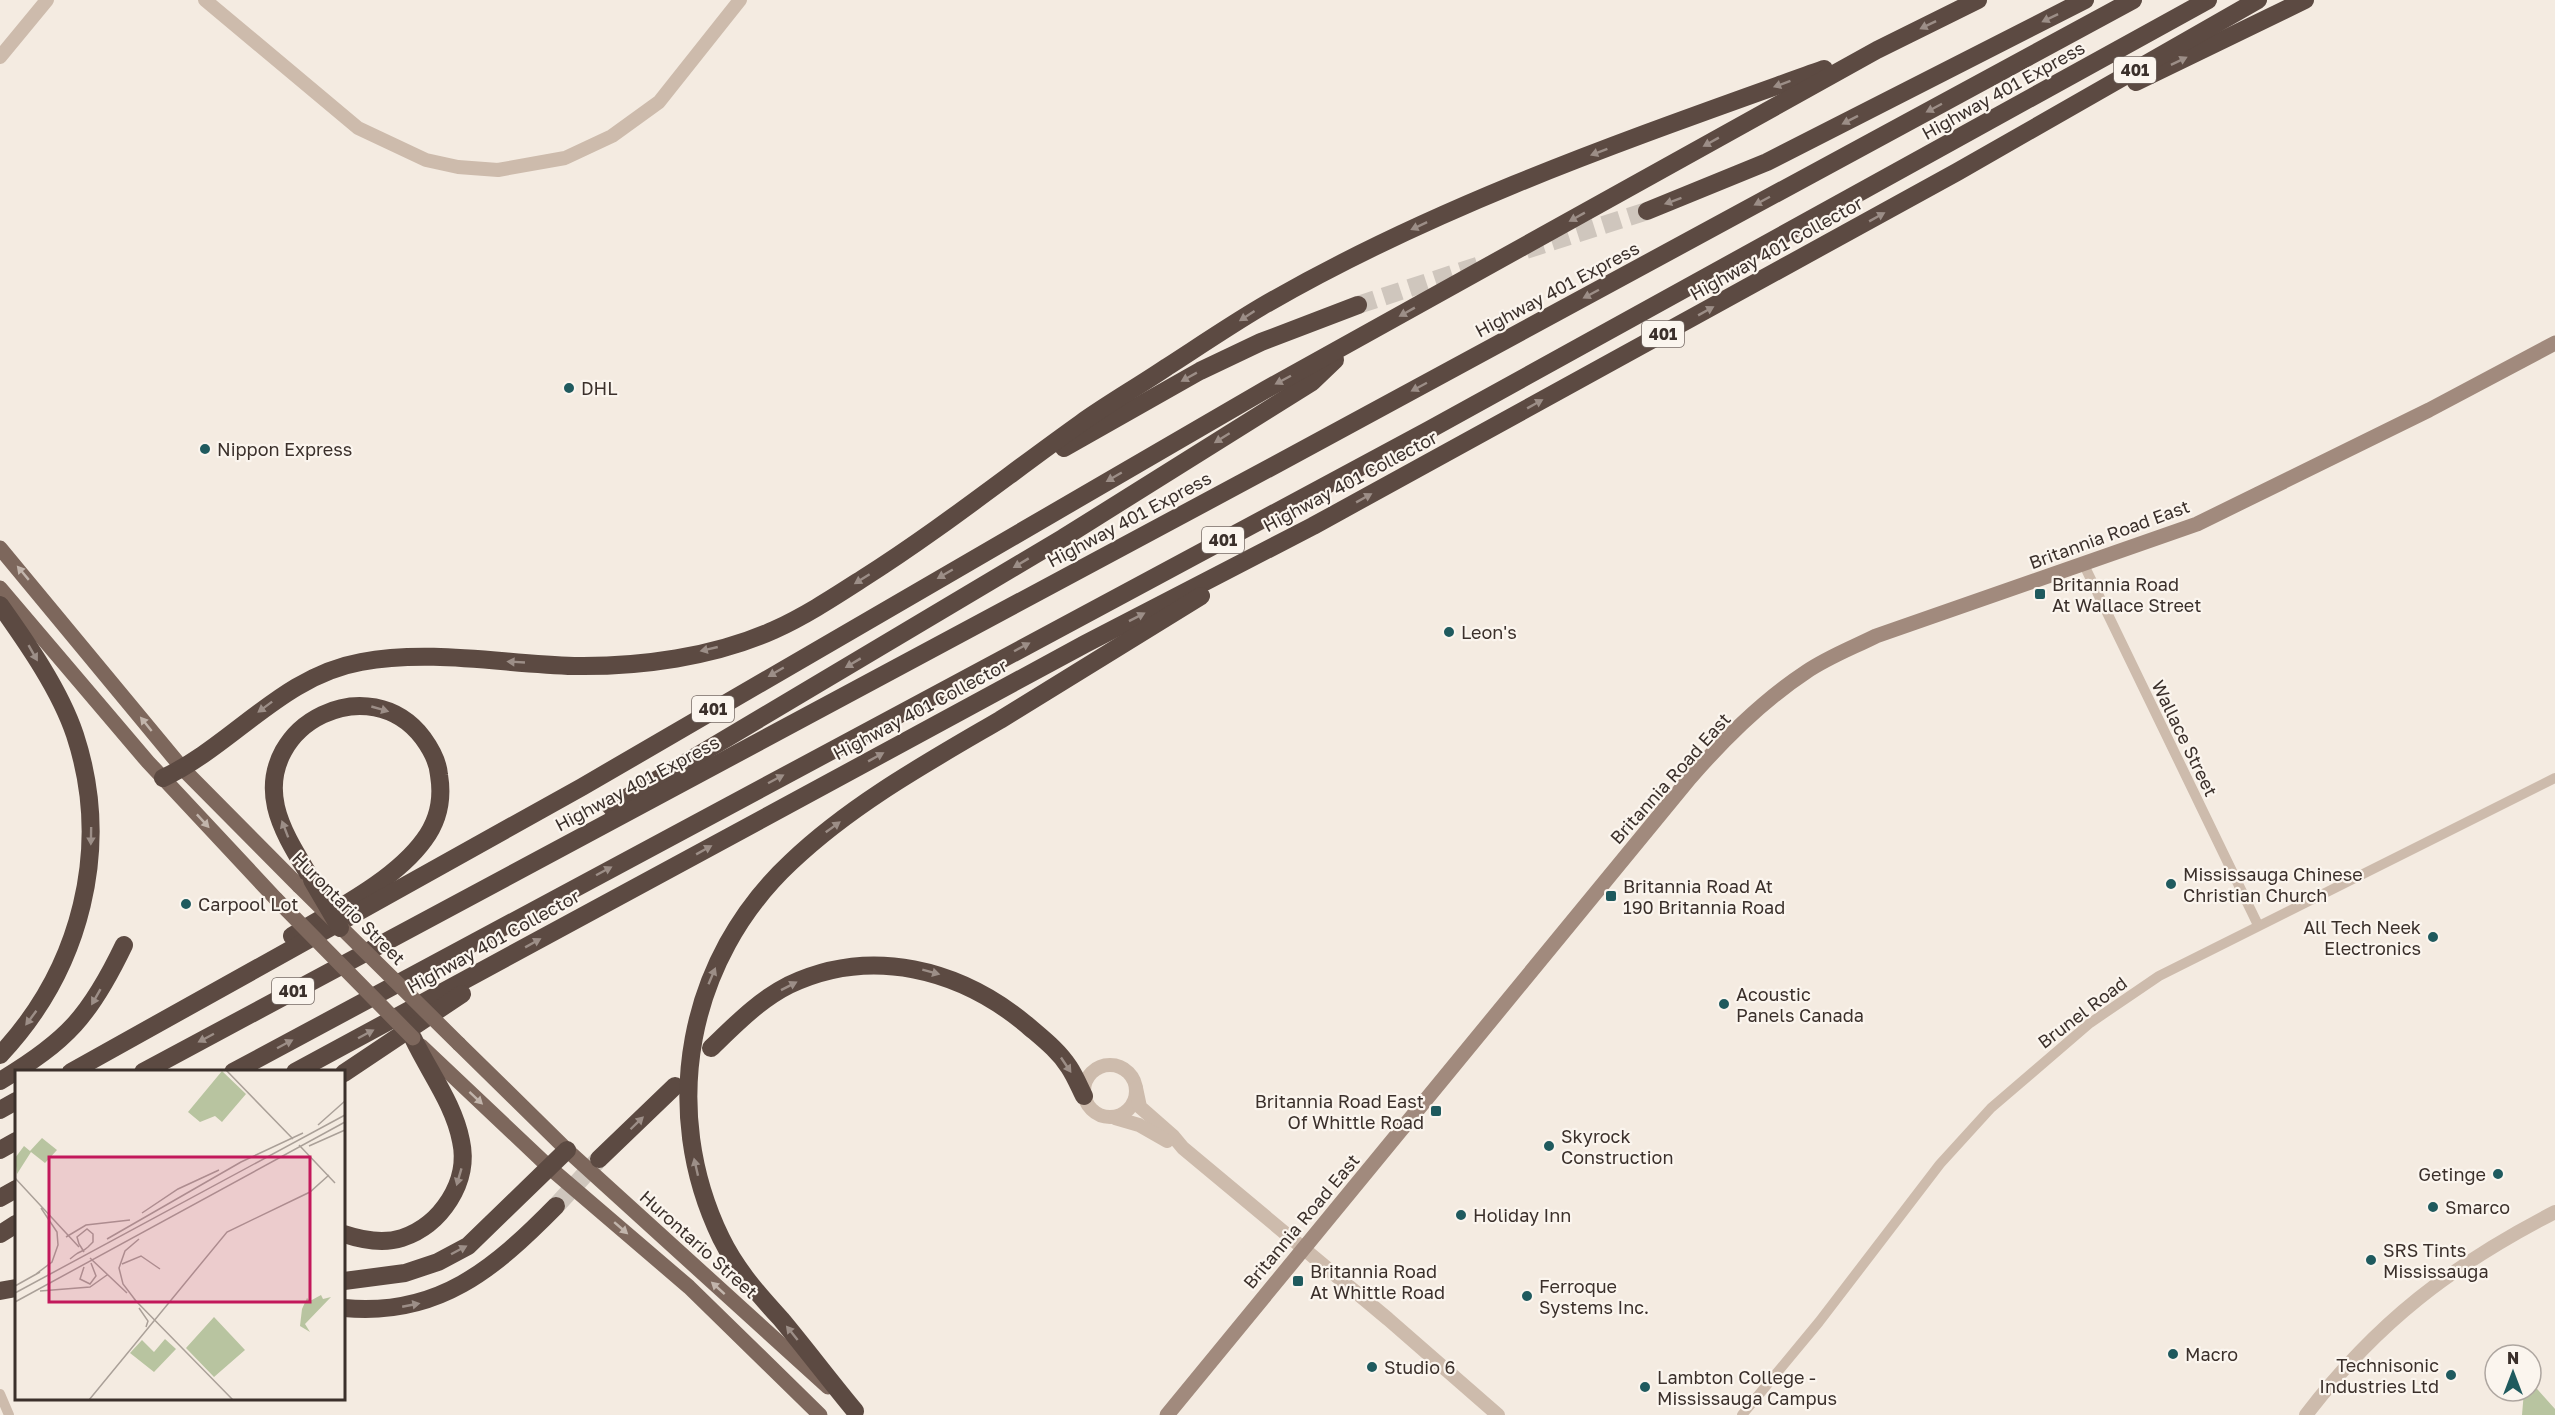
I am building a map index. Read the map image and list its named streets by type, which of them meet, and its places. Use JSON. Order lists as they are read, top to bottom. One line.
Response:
{"streets":{"highway":["401","Highway 401 Express","Highway 401 Collector"],"main road":["Britannia Road East","Hurontario Street"],"street":["Wallace Street","Brunel Road"]},"crossings":[["Britannia Road East","Wallace Street"],["Wallace Street","Brunel Road"]],"places":{"other":["DHL","Nippon Express","Leon's","Mississauga Chinese Christian Church","Carpool Lot","All Tech Neek Electronics","Acoustic Panels Canada","Skyrock Construction","Getinge","Smarco","Holiday Inn","SRS Tints Mississauga","Ferroque Systems Inc.","Macro","Studio 6","Technisonic Industries Ltd","Lambton College - Mississauga Campus"],"transit":["Britannia Road At Wallace Street","Britannia Road At 190 Britannia Road","Britannia Road East Of Whittle Road","Britannia Road At Whittle Road"]},"north":"top"}
